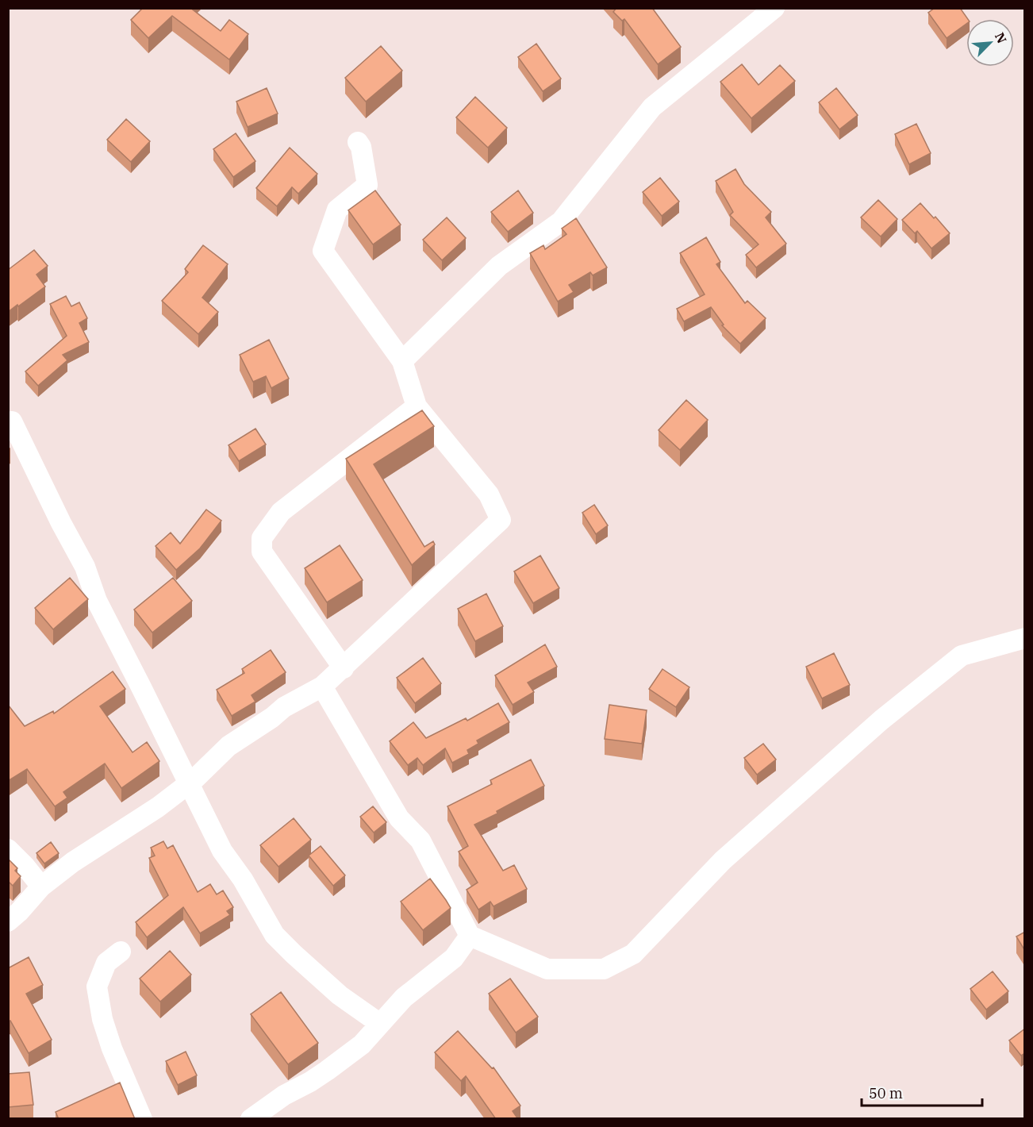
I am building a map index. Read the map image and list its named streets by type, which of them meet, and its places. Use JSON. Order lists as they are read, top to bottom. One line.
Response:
{"scale_bar":"50 m","north":"top right"}
